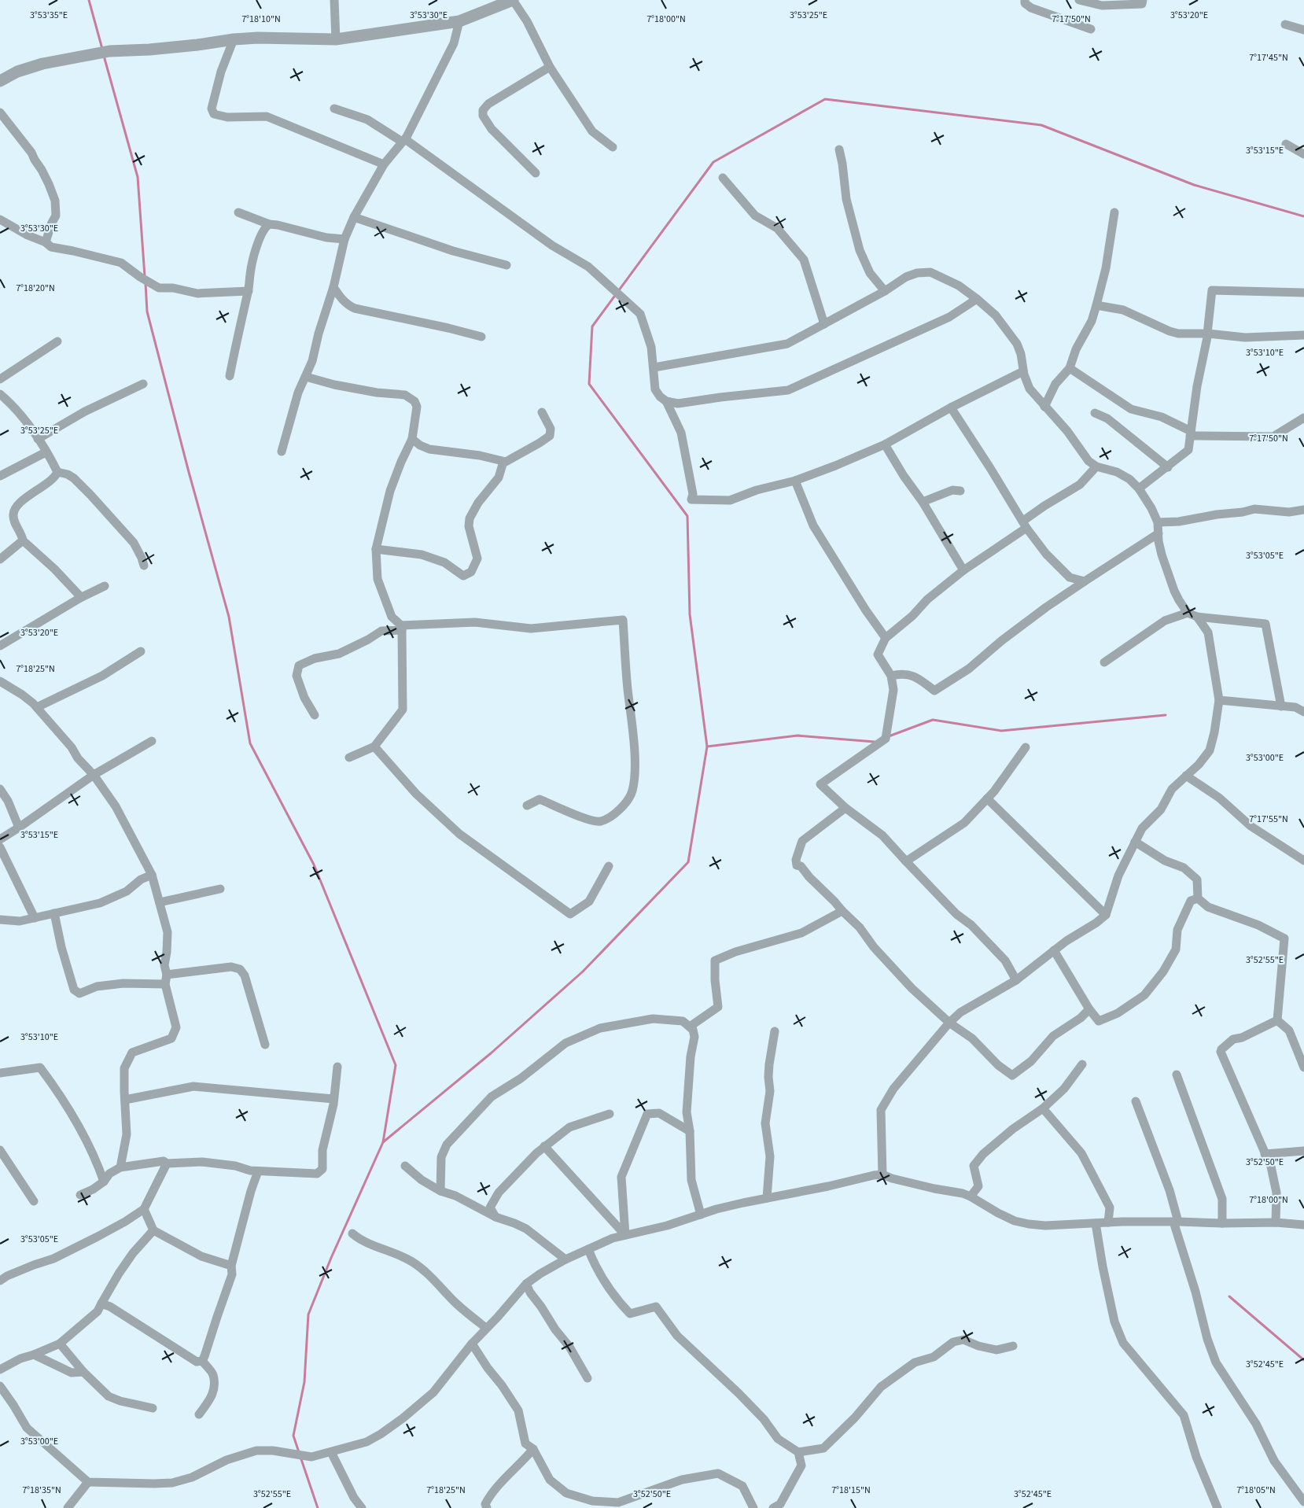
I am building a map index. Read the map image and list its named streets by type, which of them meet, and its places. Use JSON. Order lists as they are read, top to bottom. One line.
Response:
{"coordinates":["3°53'30\"E","3°53'20\"E","3°53'35\"E","3°53'25\"E","7°18'10\"N","7°18'00\"N","7°17'50\"N","7°17'45\"N","3°53'15\"E","7°18'20\"N","3°53'10\"E","3°53'05\"E","7°18'25\"N","3°53'00\"E","7°17'55\"N","3°52'55\"E","3°52'50\"E","3°52'45\"E","7°18'35\"N","7°18'15\"N","7°18'05\"N"]}
